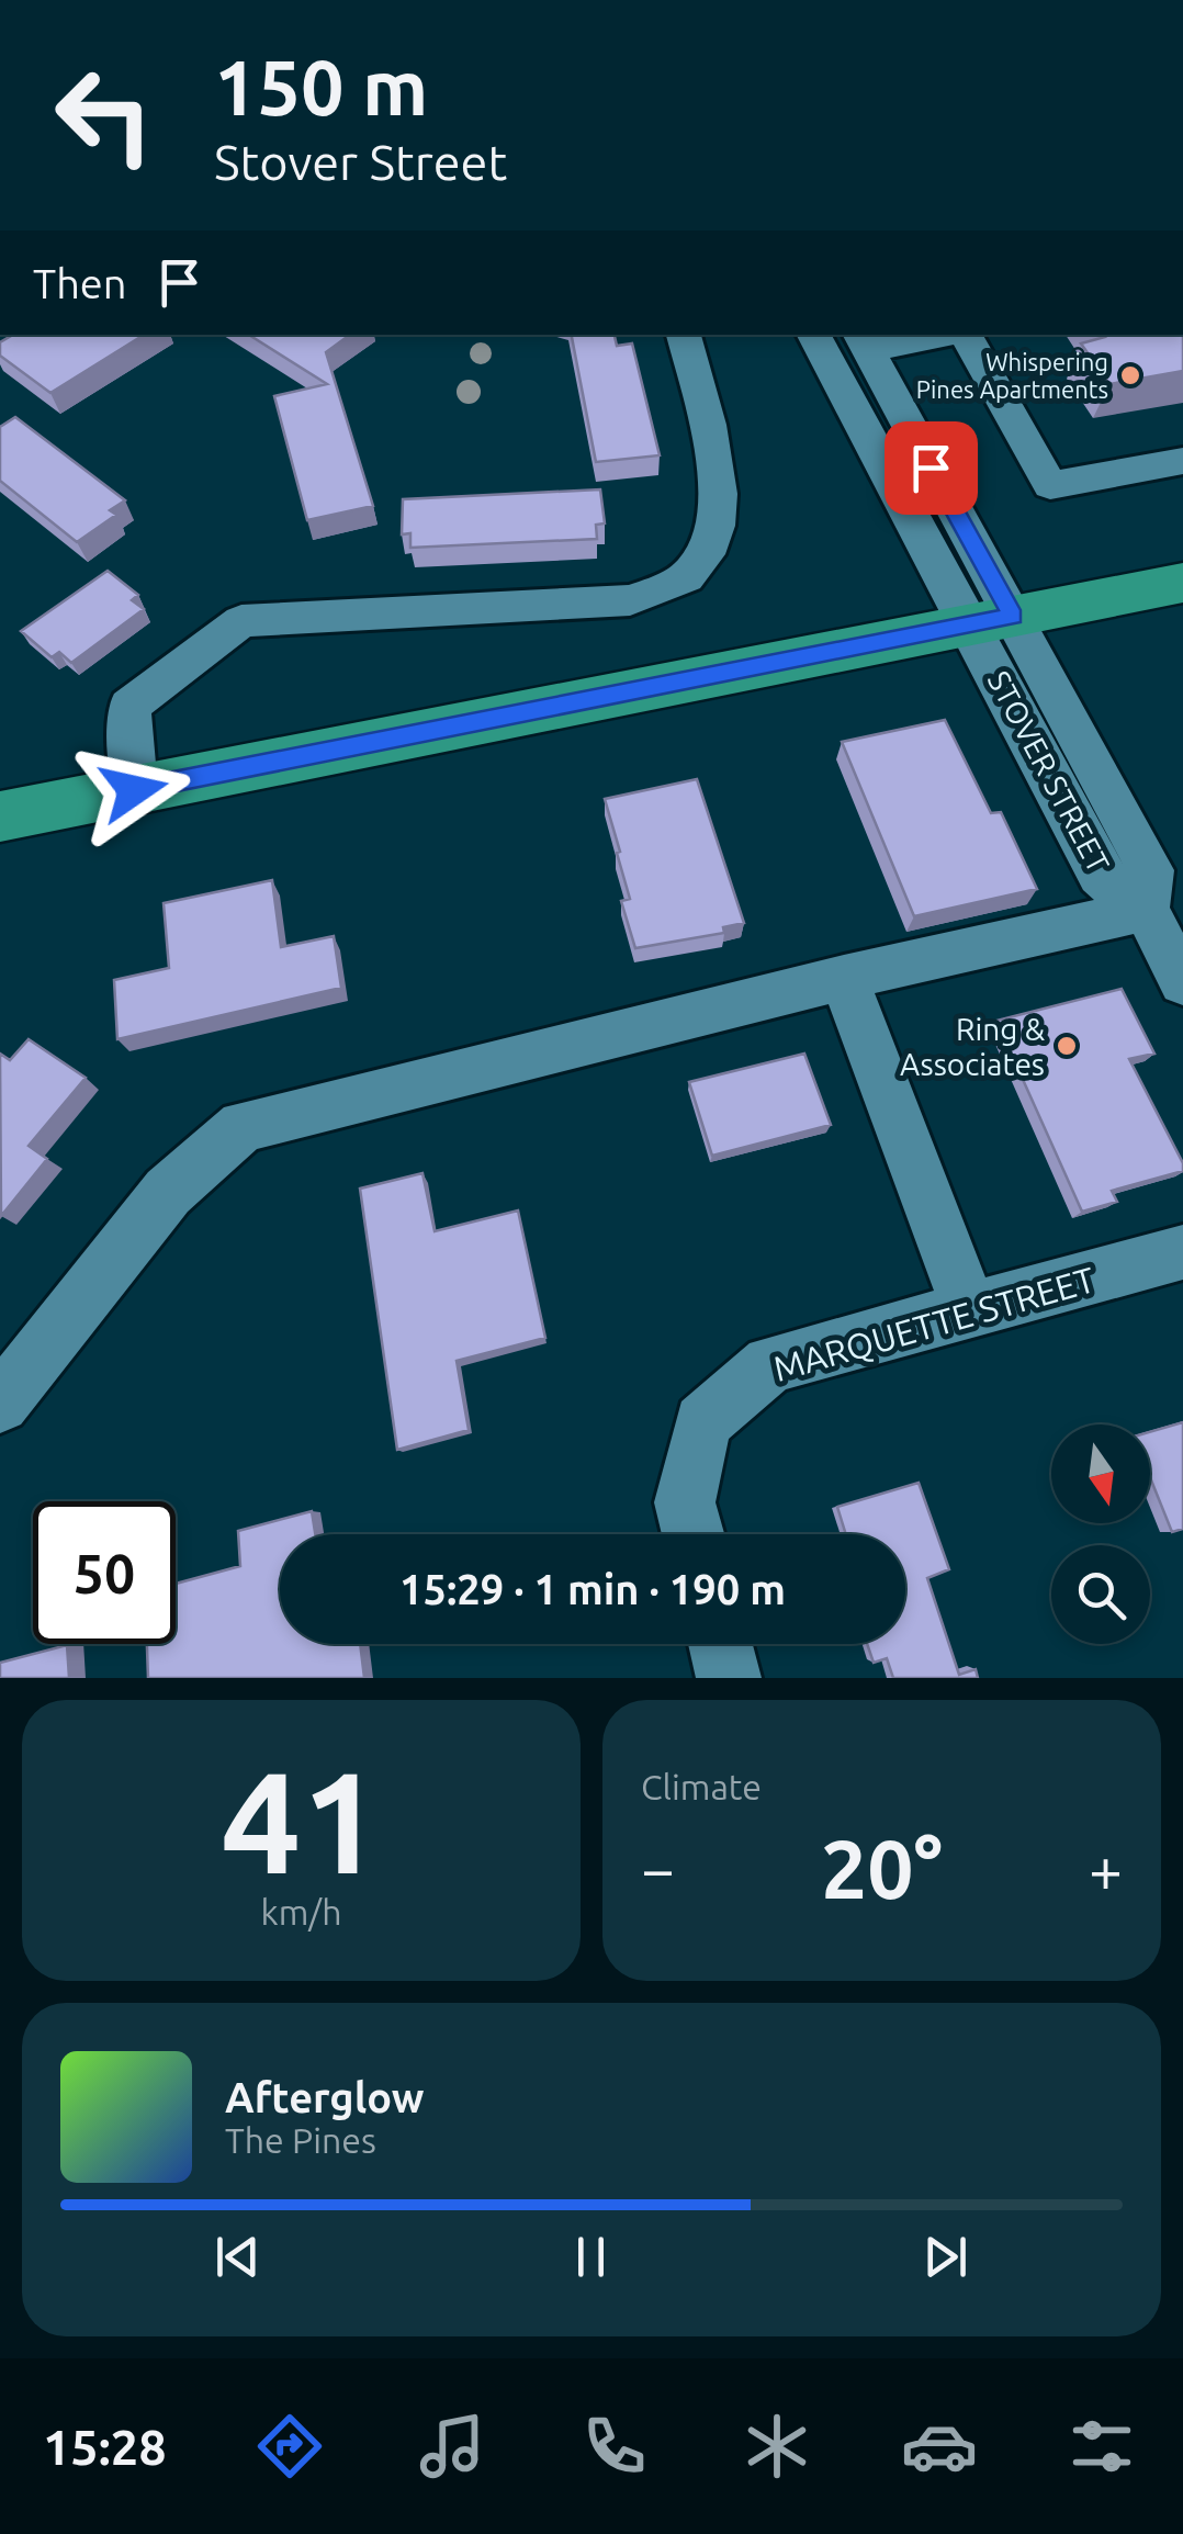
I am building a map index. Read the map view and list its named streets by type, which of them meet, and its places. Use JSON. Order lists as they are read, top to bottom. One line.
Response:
{"streets":{"street":["STOVER STREET","MARQUETTE STREET"]},"places":["Whispering Pines Apartments","Ring & Associates"],"north":"bottom","page":{"turn":["150 m","Stover Street"],"then":"Then","limit":"50","trip":"15:29 · 1 min · 190 m","tile":[["41","km/h"],"Climate"],"heat":["−","20°","+"],"song":["Afterglow","The Pines"],"tabs":"15:28"}}
